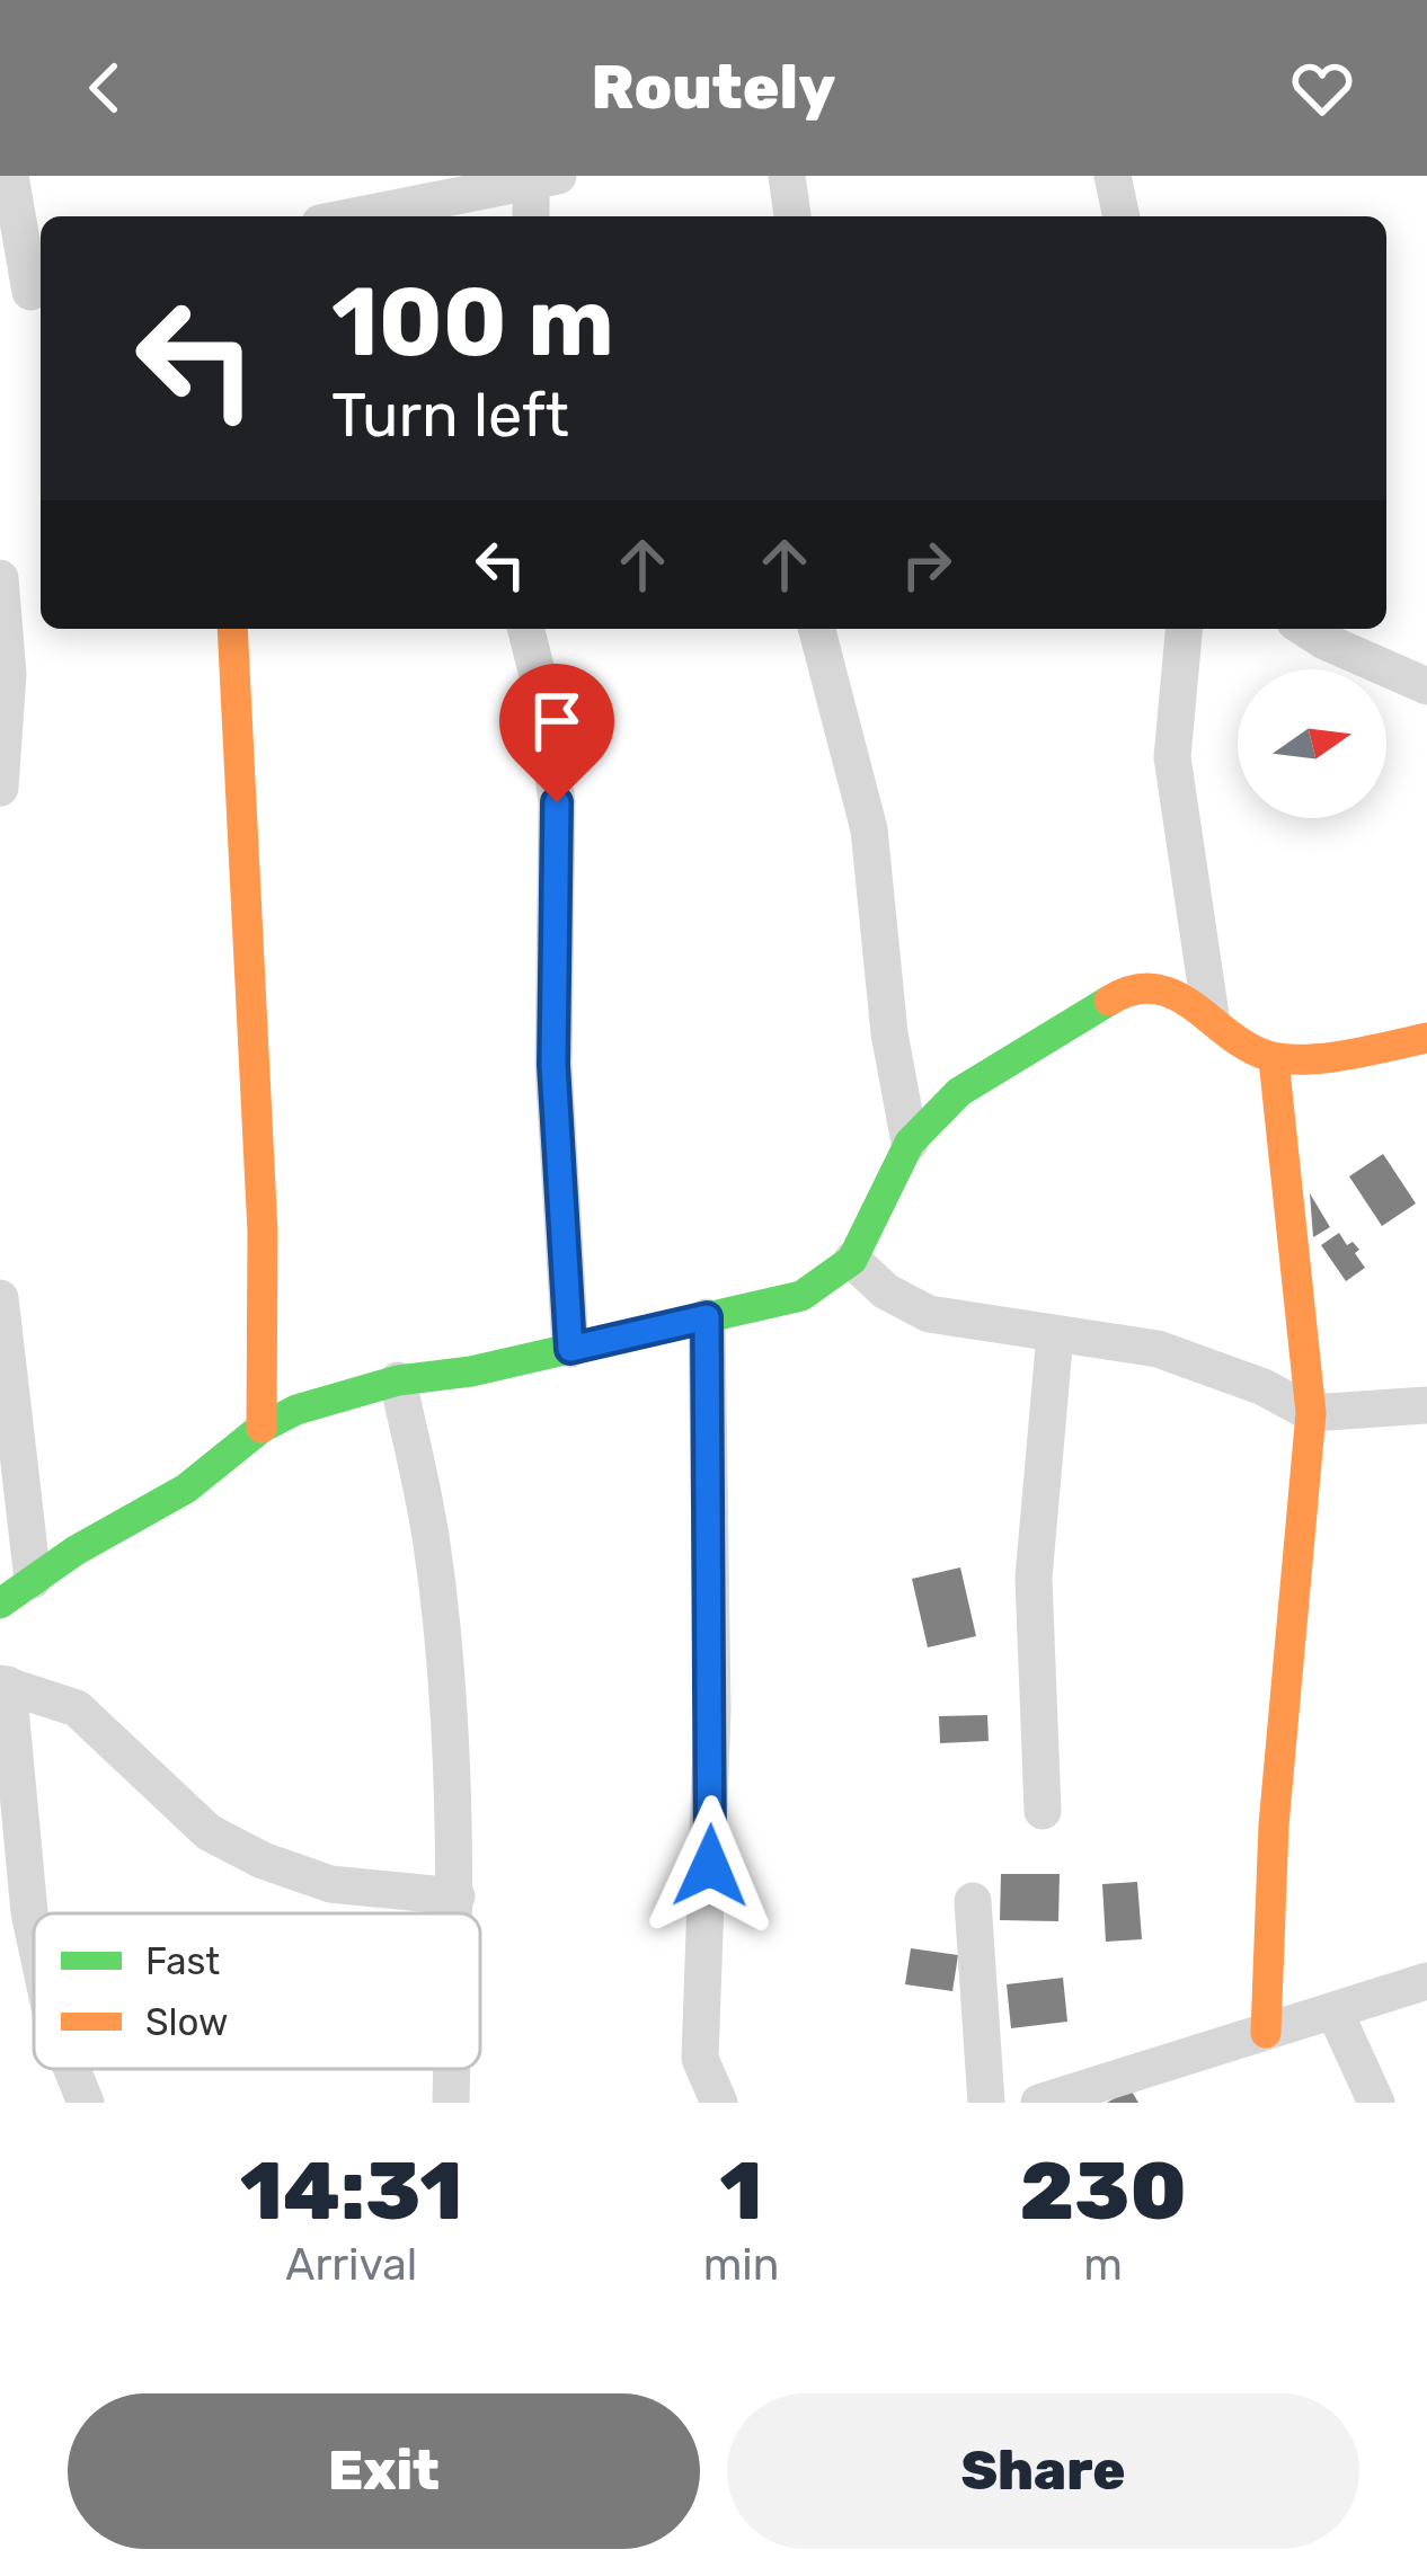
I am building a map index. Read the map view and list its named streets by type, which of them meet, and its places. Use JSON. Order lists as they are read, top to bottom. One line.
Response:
{"legend":["Fast","Slow"],"north":"right","page":{"header":"Routely","turn":["100 m","Turn left"],"eta":["14:31","Arrival","1","min","230","m"],"buttons":["Exit","Share"]}}
